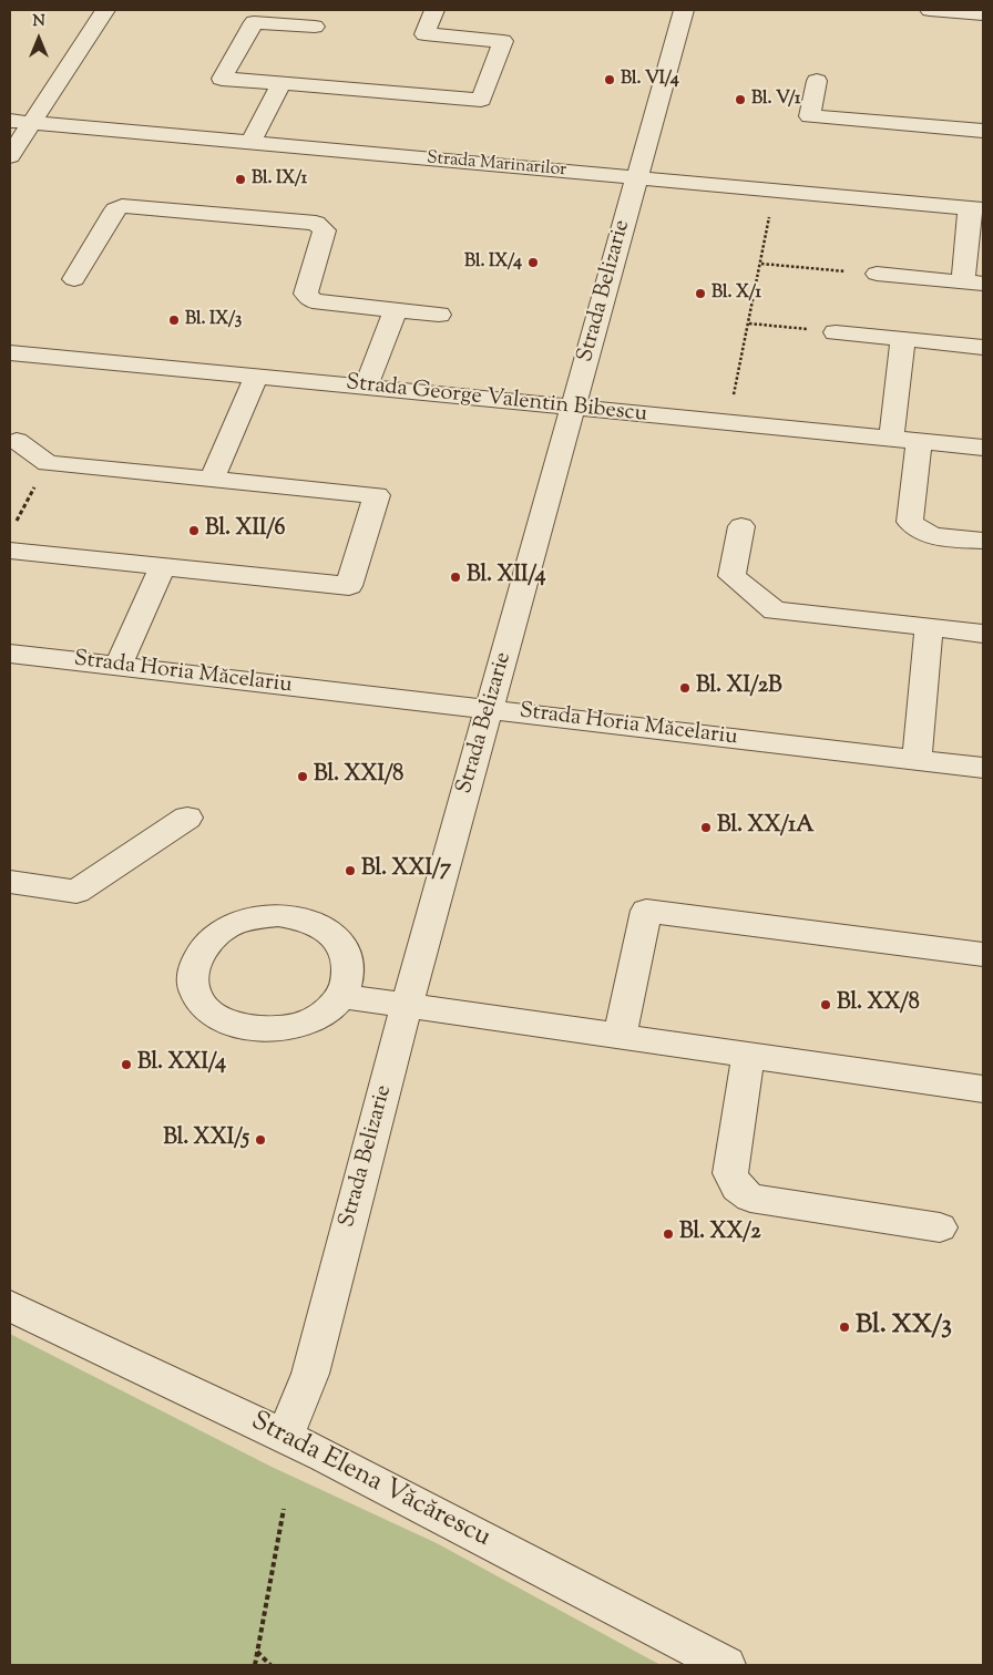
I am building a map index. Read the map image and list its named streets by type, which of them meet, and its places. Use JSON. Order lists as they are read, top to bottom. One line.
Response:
{"streets":{"street":["Strada Marinarilor","Strada Belizarie","Strada George Valentin Bibescu","Strada Horia Măcelariu","Strada Elena Văcărescu"]},"crossings":[["Strada Marinarilor","Strada Belizarie"],["Strada Belizarie","Strada George Valentin Bibescu"],["Strada Belizarie","Strada Horia Măcelariu"],["Strada Belizarie","Strada Elena Văcărescu"]],"places":["Bl. VI/4","Bl. V/1","Bl. IX/1","Bl. IX/4","Bl. X/1","Bl. IX/3","Bl. XII/6","Bl. XII/4","Bl. XI/2B","Bl. XXI/8","Bl. XX/1A","Bl. XXI/7","Bl. XX/8","Bl. XXI/4","Bl. XXI/5","Bl. XX/2","Bl. XX/3"],"north":"top"}
